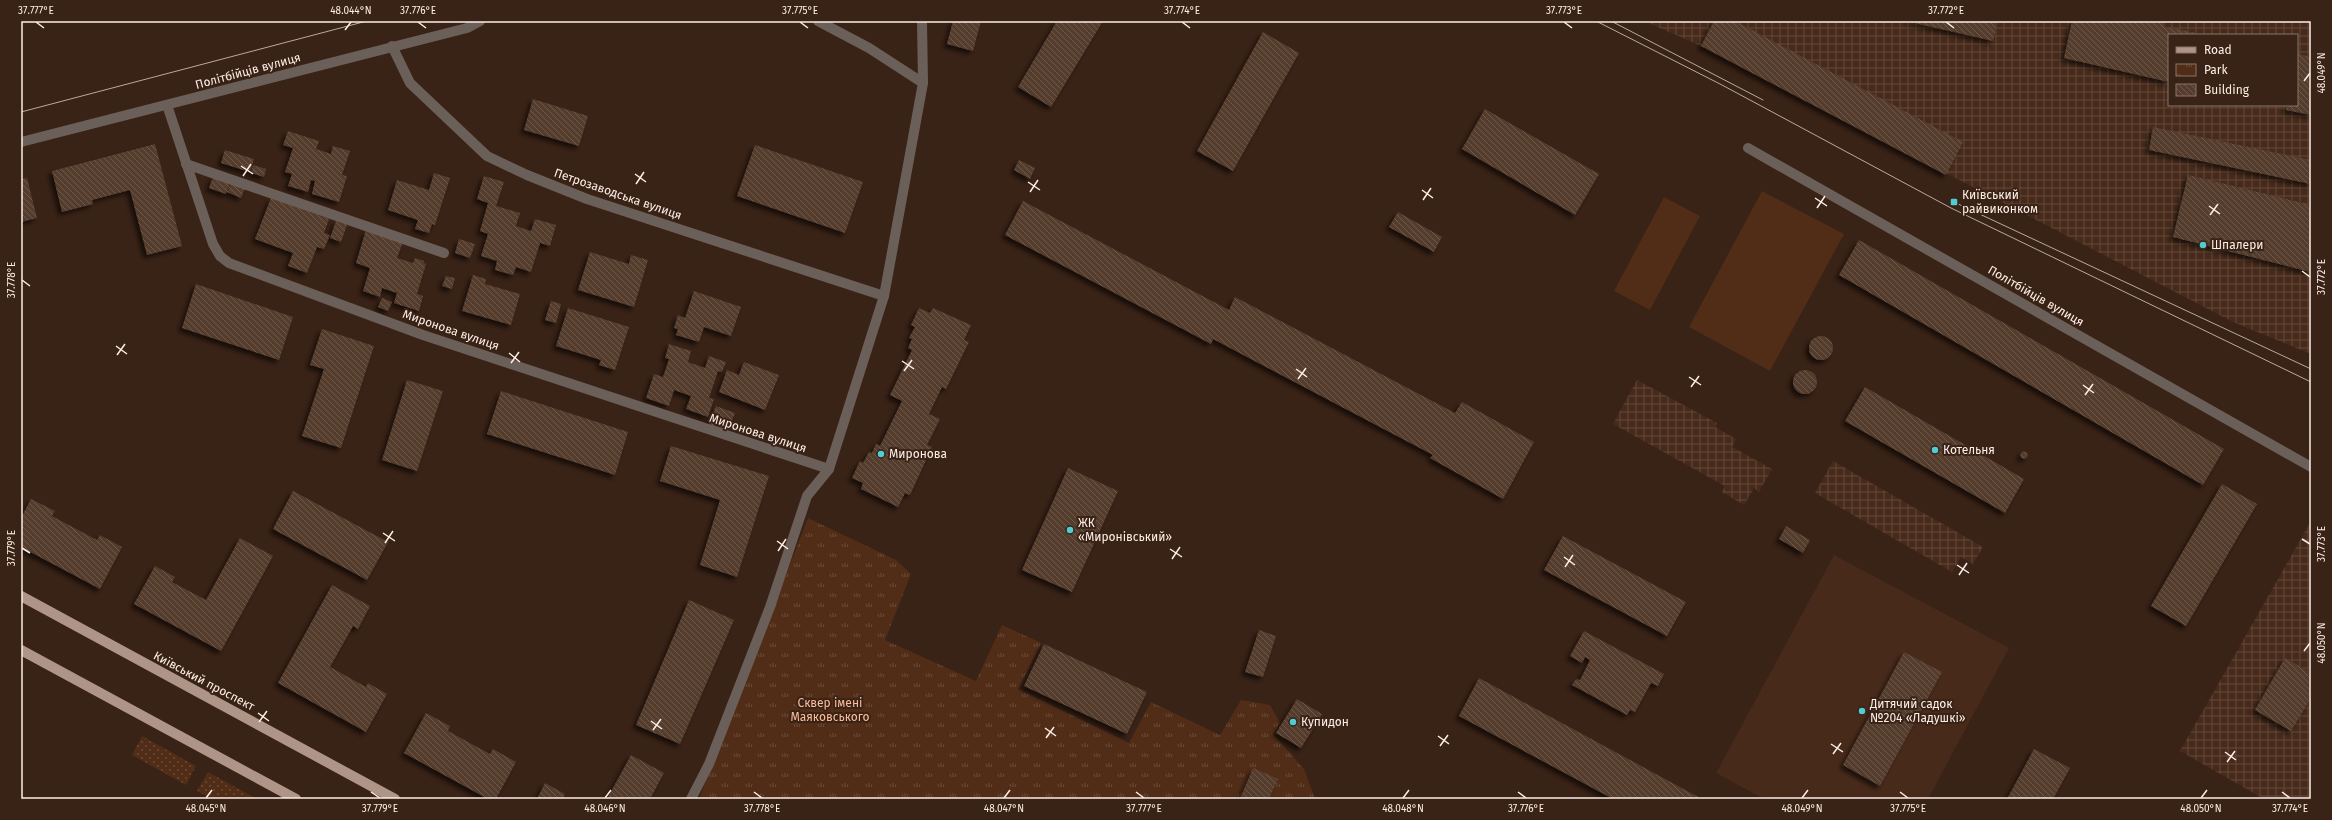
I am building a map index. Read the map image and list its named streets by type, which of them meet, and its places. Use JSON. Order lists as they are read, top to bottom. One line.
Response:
{"streets":{"main road":["Київський проспект"],"street":["Політбійців вулиця","Петрозаводська вулиця","Миронова вулиця"]},"crossings":[["Політбійців вулиця","Петрозаводська вулиця"],["Політбійців вулиця","Миронова вулиця"]],"parks":["Сквер імені Маяковського"],"places":{"transit":["Київський райвиконком"],"other":["Шпалери","Котельня","Миронова","ЖК «Миронівський»","Дитячий садок №204 «Ладушкі»","Купидон"]},"legend":["Road","Park","Building"],"coordinates":["37.777°E","48.044°N","37.776°E","37.775°E","37.774°E","37.773°E","37.772°E","48.049°N","37.778°E","37.779°E","48.050°N","48.045°N","48.046°N","48.047°N","48.048°N"]}
